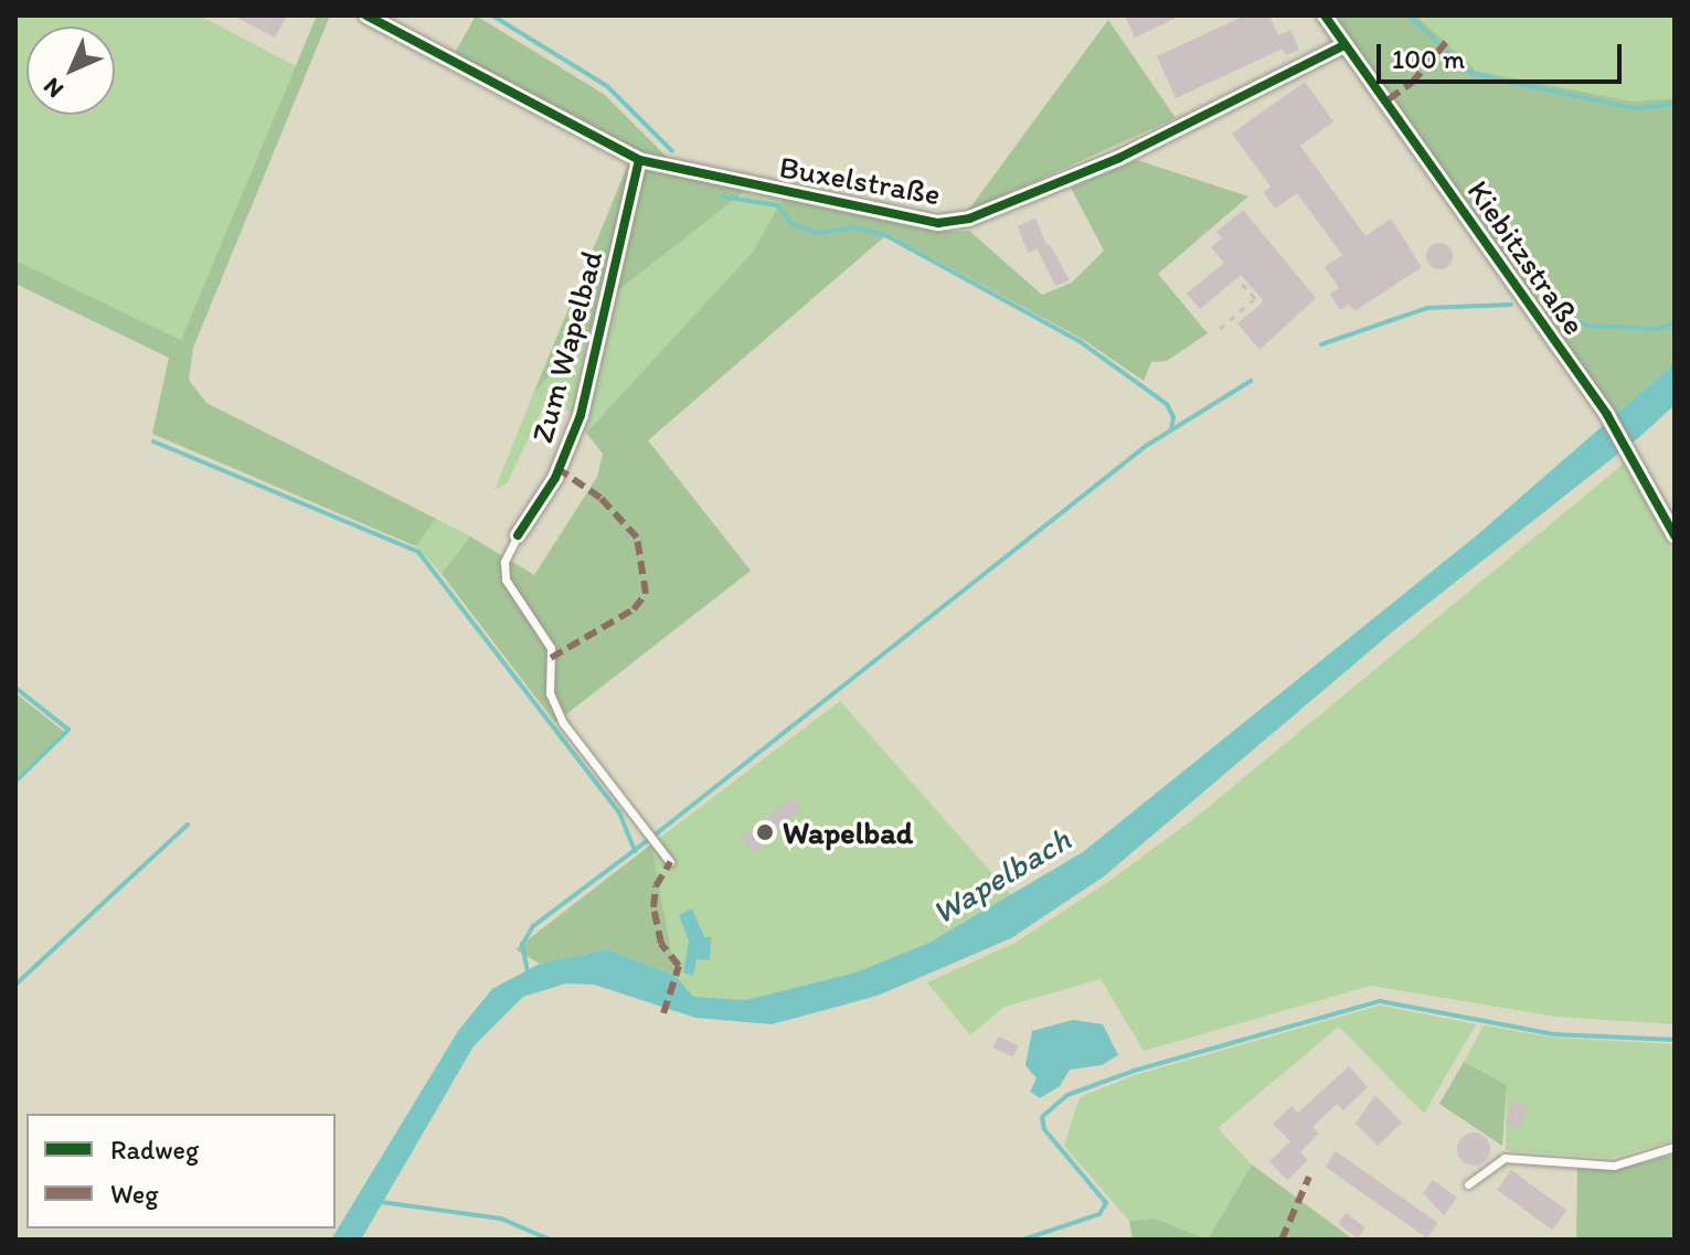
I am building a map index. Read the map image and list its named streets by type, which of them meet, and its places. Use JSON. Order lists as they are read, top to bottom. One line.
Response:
{"streets":{"street":["Buxelstraße","Kiebitzstraße","Zum Wapelbad"]},"crossings":[["Buxelstraße","Kiebitzstraße"],["Buxelstraße","Zum Wapelbad"]],"water":["Wapelbach"],"places":["Wapelbad"],"legend":["Radweg","Weg"],"scale_bar":"100 m","north":"bottom left"}
